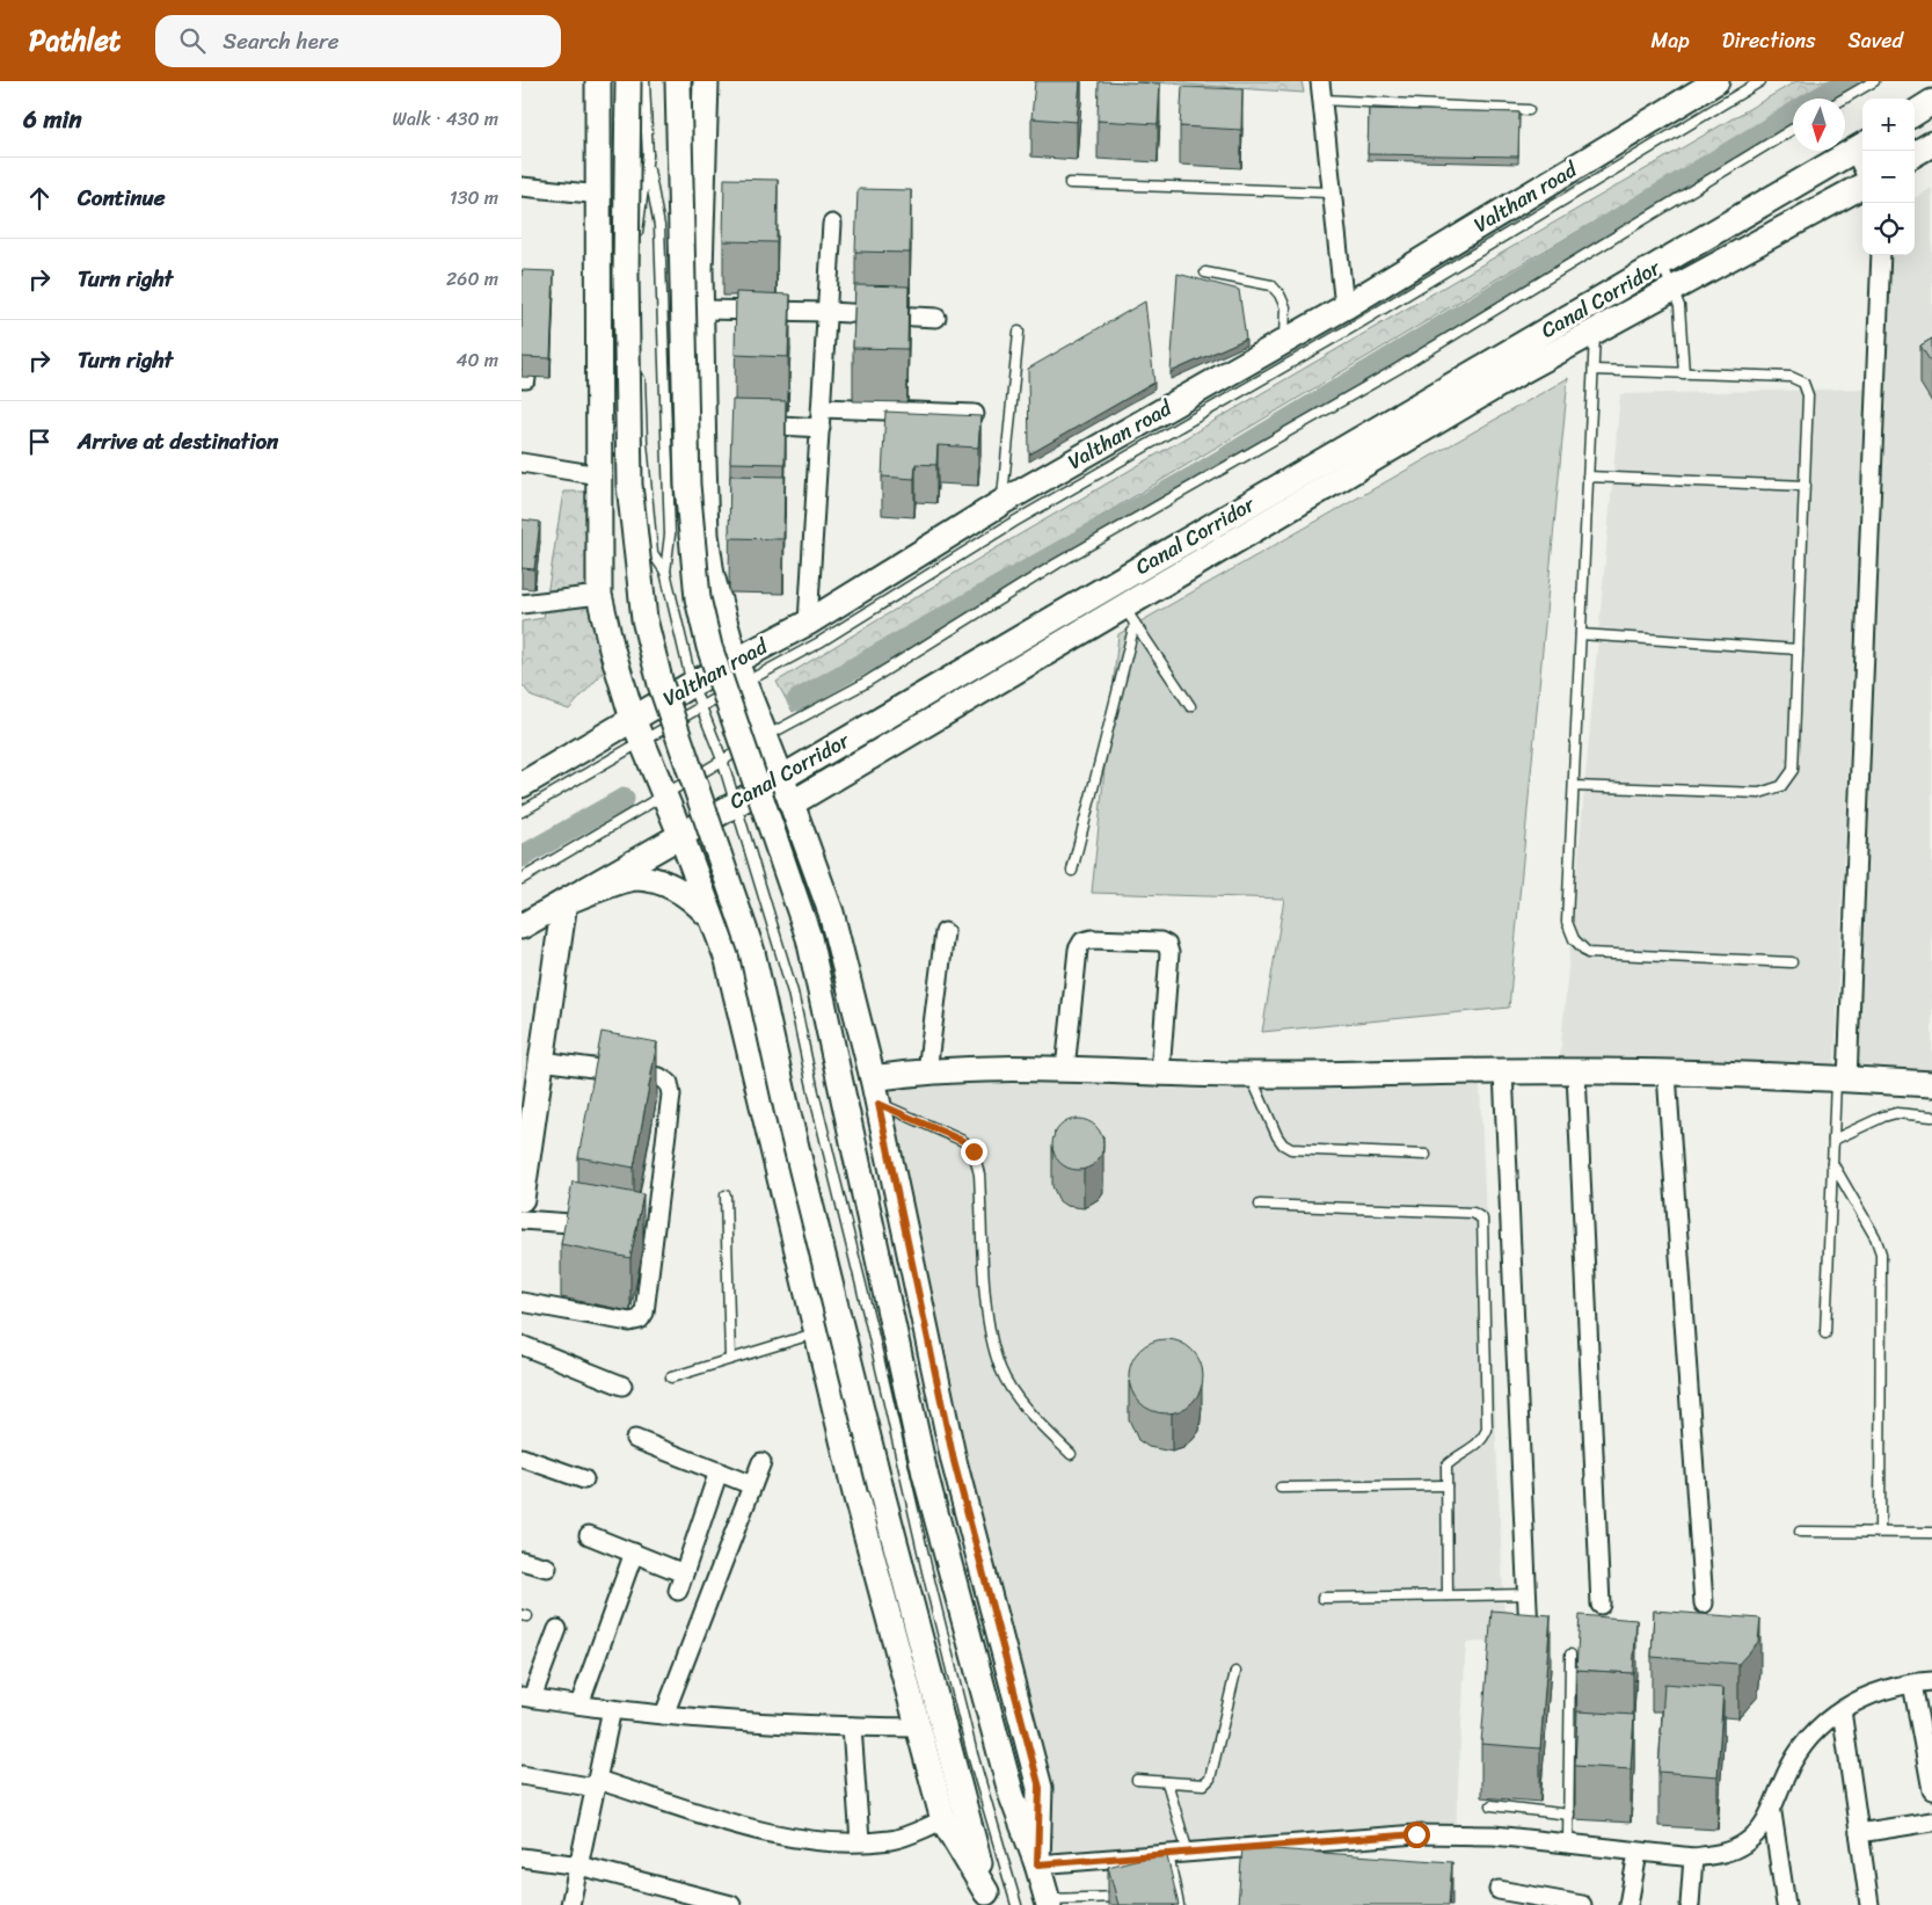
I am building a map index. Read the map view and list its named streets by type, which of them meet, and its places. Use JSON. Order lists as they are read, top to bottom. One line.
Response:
{"streets":{"main road":["Valthan road","Canal Corridor"]},"north":"bottom","page":{"header":"Pathlet","search":"Search here","nav":["Map","Directions","Saved"],"heading":["6 min","Walk · 430 m"],"map_buttons":["+","−"],"list":[["Continue","130 m"],["Turn right","260 m"],["Turn right","40 m"],"Arrive at destination"]}}
